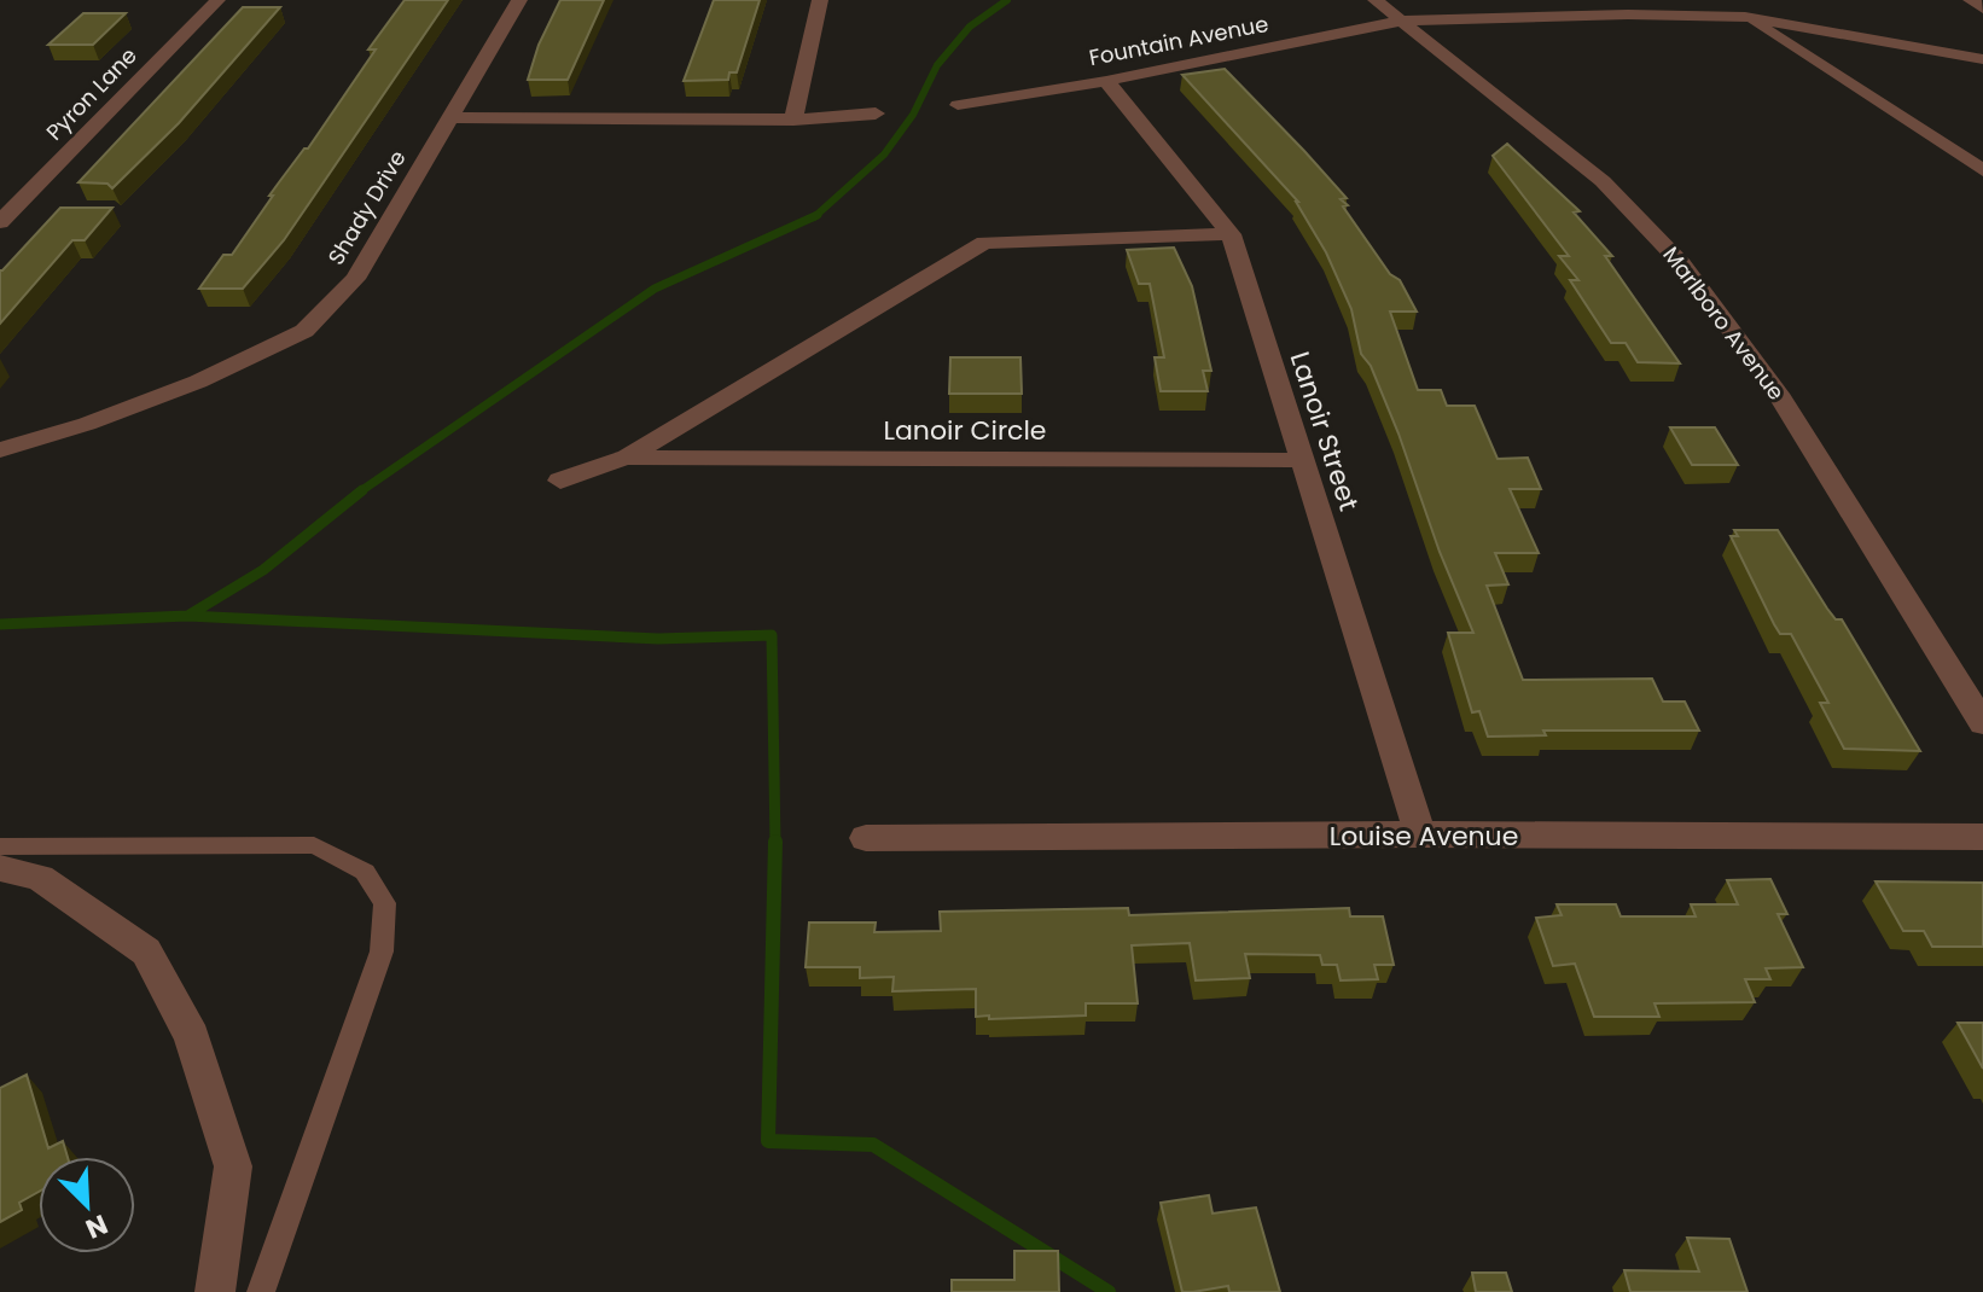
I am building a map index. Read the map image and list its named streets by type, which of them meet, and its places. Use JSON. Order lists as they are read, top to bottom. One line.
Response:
{"streets":{"street":["Fountain Avenue","Pyron Lane","Shady Drive","Marlboro Avenue","Lanoir Circle","Lanoir Street","Louise Avenue"]},"crossings":[["Fountain Avenue","Marlboro Avenue"],["Fountain Avenue","Lanoir Street"],["Lanoir Circle","Lanoir Street"],["Lanoir Street","Louise Avenue"]],"north":"bottom right"}
